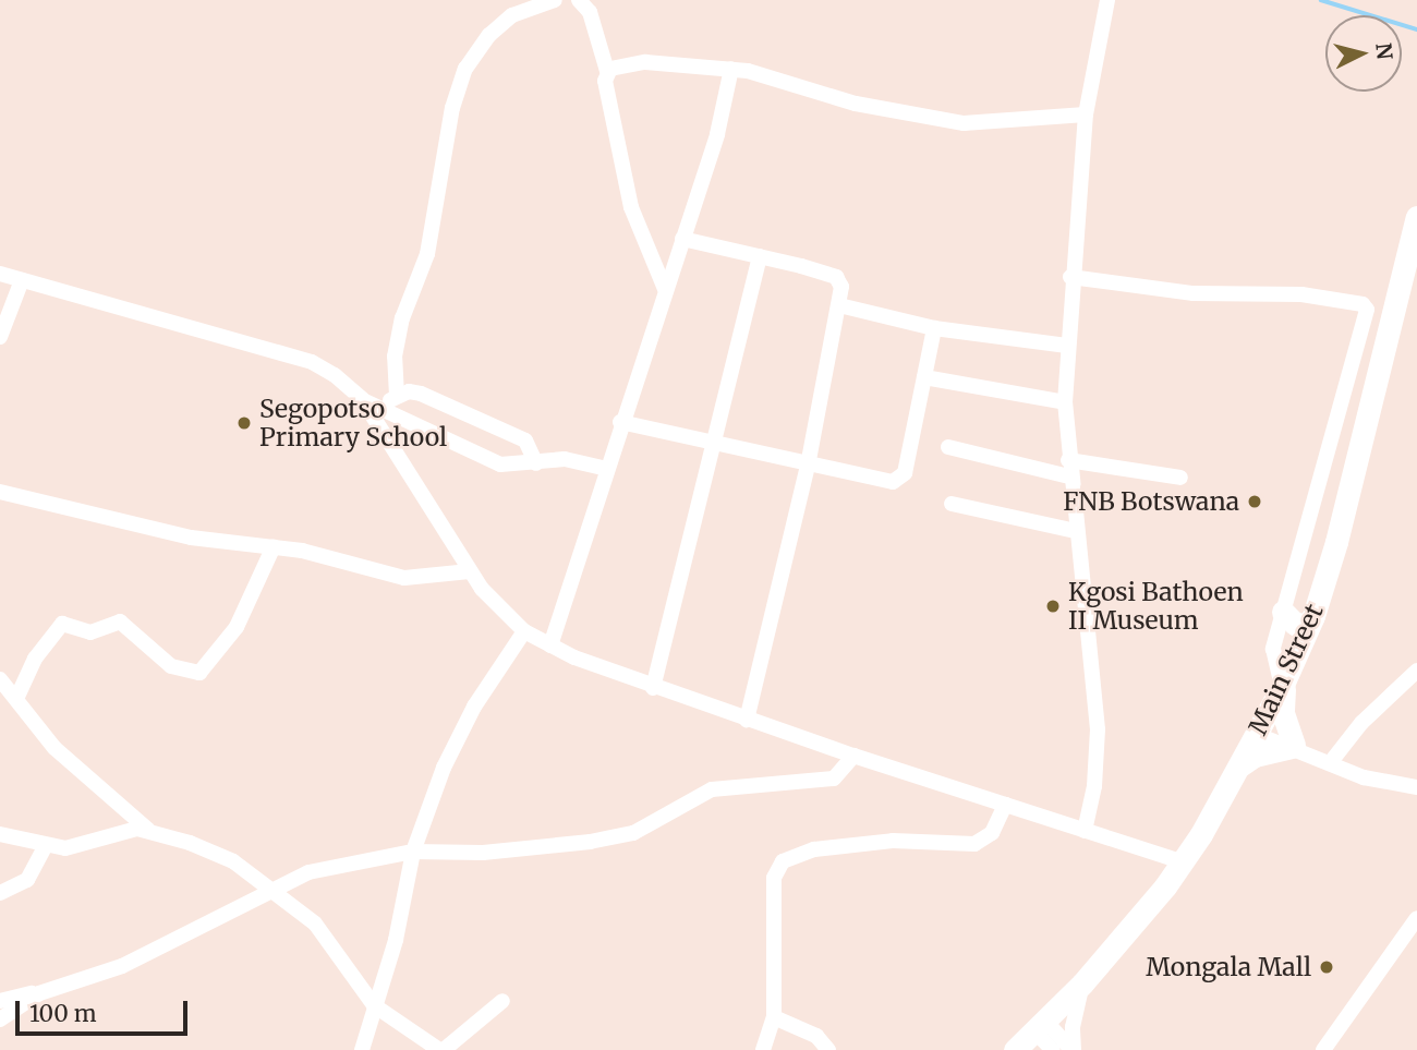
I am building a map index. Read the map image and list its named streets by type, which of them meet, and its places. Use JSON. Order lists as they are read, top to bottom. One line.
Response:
{"streets":{"highway":["Main Street"]},"places":["Segopotso Primary School","FNB Botswana","Kgosi Bathoen II Museum","Mongala Mall"],"scale_bar":"100 m","north":"right"}
